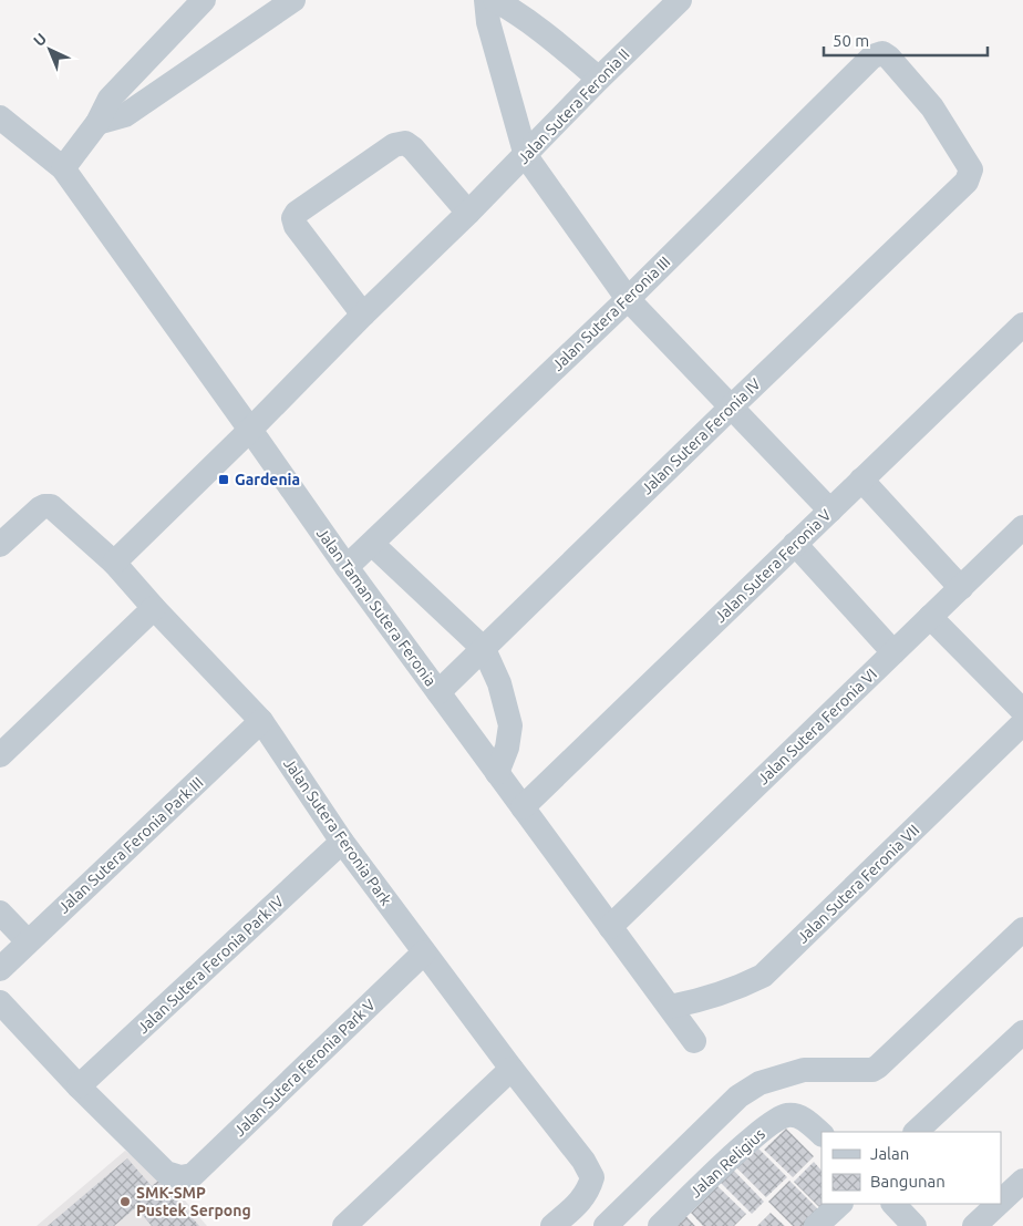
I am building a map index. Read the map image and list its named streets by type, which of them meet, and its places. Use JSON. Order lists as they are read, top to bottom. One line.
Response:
{"streets":{"street":["Jalan Sutera Feronia II","Jalan Sutera Feronia III","Jalan Sutera Feronia IV","Jalan Sutera Feronia V","Jalan Taman Sutera Feronia","Jalan Sutera Feronia VI","Jalan Sutera Feronia Park","Jalan Sutera Feronia Park III","Jalan Sutera Feronia VII","Jalan Sutera Feronia Park IV","Jalan Sutera Feronia Park V","Jalan Religius"]},"crossings":[["Jalan Sutera Feronia II","Jalan Taman Sutera Feronia"],["Jalan Sutera Feronia II","Jalan Sutera Feronia Park"],["Jalan Sutera Feronia III","Jalan Sutera Feronia IV"],["Jalan Sutera Feronia III","Jalan Taman Sutera Feronia"],["Jalan Sutera Feronia IV","Jalan Taman Sutera Feronia"],["Jalan Sutera Feronia V","Jalan Taman Sutera Feronia"],["Jalan Taman Sutera Feronia","Jalan Sutera Feronia VI"],["Jalan Taman Sutera Feronia","Jalan Sutera Feronia VII"],["Jalan Sutera Feronia Park","Jalan Sutera Feronia Park III"],["Jalan Sutera Feronia Park","Jalan Sutera Feronia Park IV"],["Jalan Sutera Feronia Park","Jalan Sutera Feronia Park V"],["Jalan Sutera Feronia Park IV","Jalan Sutera Feronia Park V"]],"places":{"transit":["Gardenia"],"other":["SMK-SMP Pustek Serpong"]},"legend":["Jalan","Bangunan"],"scale_bar":"50 m","north":"top left"}
